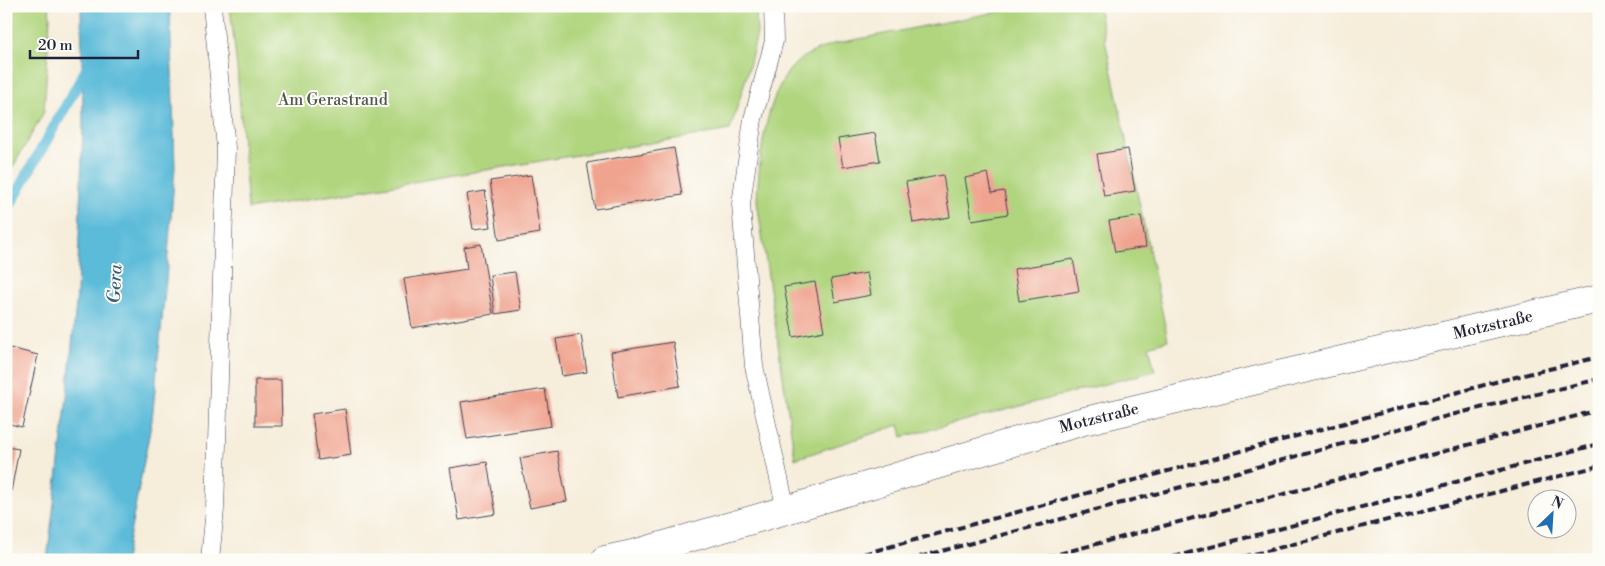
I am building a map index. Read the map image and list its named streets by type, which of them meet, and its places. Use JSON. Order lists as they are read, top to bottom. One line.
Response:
{"streets":{"street":["Motzstraße"]},"water":["Gera"],"parks":["Am Gerastrand"],"scale_bar":"20 m","north":"top right"}
